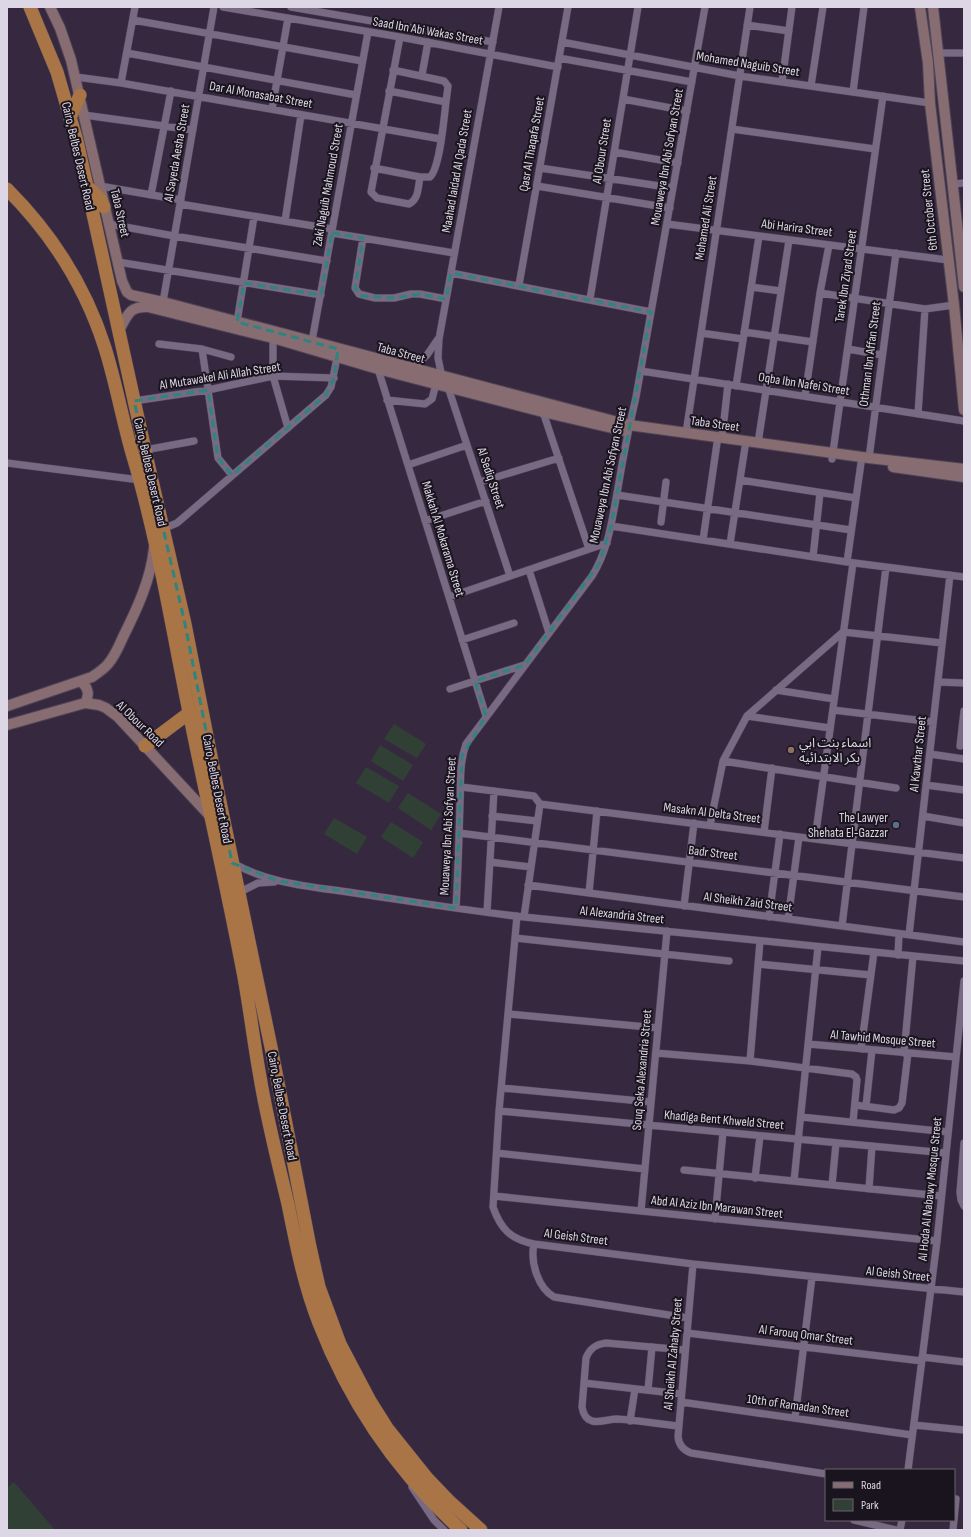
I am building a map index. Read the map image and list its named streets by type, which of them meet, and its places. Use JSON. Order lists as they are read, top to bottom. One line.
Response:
{"streets":{"highway":["Cairo, Belbes Desert Road"],"street":["Saad Ibn Abi Wakas Street","Mohamed Naguib Street","Dar Al Monasabat Street","Qasr Al Thaqafa Street","Al Obour Street","Al Sayeda Aesha Street","Mouaweya Ibn Abi Sofyan Street","Maahad Iaidad Al Qada Street","Zaki Naguib Mahmoud Street","6th October Street","Taba Street","Mohamed Ali Street","Abi Harira Street","Tarek Ibn Ziyad Street","Othman Ibn Affan Street","Al Mutawakel Ali Allah Street","Oqba Ibn Nafei Street","Al Sediq Street","Makkah Al Mokarama Street","Al Obour Road","Al Kawthar Street","Masakn Al Delta Street","Badr Street","Al Sheikh Zaid Street","Al Alexandria Street","Al Tawhid Mosque Street","Souq Seka Alexandria Street","Khadiga Bent Khweld Street","Al Hoda Al Nabawy Mosque Street","Abd Al Aziz Ibn Marawan Street","Al Geish Street","Al Farouq Omar Street","Al Sheikh Al Zahaby Street","10th of Ramadan Street"]},"crossings":[["Saad Ibn Abi Wakas Street","Qasr Al Thaqafa Street"],["Saad Ibn Abi Wakas Street","Maahad Iaidad Al Qada Street"],["Saad Ibn Abi Wakas Street","Zaki Naguib Mahmoud Street"],["Mohamed Naguib Street","Qasr Al Thaqafa Street"],["Mohamed Naguib Street","Al Obour Street"],["Mohamed Naguib Street","Mouaweya Ibn Abi Sofyan Street"],["Mohamed Naguib Street","6th October Street"],["Mohamed Naguib Street","Mohamed Ali Street"],["Mohamed Naguib Street","Tarek Ibn Ziyad Street"],["Dar Al Monasabat Street","Al Sayeda Aesha Street"],["Dar Al Monasabat Street","Zaki Naguib Mahmoud Street"],["Dar Al Monasabat Street","Taba Street"],["Al Sayeda Aesha Street","Taba Street"],["Cairo, Belbes Desert Road","Taba Street"],["Cairo, Belbes Desert Road","Al Mutawakel Ali Allah Street"],["Cairo, Belbes Desert Road","Al Obour Road"],["Cairo, Belbes Desert Road","Al Alexandria Street"],["Mouaweya Ibn Abi Sofyan Street","Taba Street"],["Mouaweya Ibn Abi Sofyan Street","Abi Harira Street"],["Mouaweya Ibn Abi Sofyan Street","Oqba Ibn Nafei Street"],["Mouaweya Ibn Abi Sofyan Street","Makkah Al Mokarama Street"],["Mouaweya Ibn Abi Sofyan Street","Masakn Al Delta Street"],["Mouaweya Ibn Abi Sofyan Street","Badr Street"],["Mouaweya Ibn Abi Sofyan Street","Al Alexandria Street"],["Maahad Iaidad Al Qada Street","Taba Street"],["Zaki Naguib Mahmoud Street","Taba Street"],["6th October Street","Abi Harira Street"],["Taba Street","Mohamed Ali Street"],["Taba Street","Tarek Ibn Ziyad Street"],["Taba Street","Othman Ibn Affan Street"],["Taba Street","Al Sediq Street"],["Taba Street","Makkah Al Mokarama Street"],["Mohamed Ali Street","Abi Harira Street"],["Mohamed Ali Street","Oqba Ibn Nafei Street"],["Abi Harira Street","Tarek Ibn Ziyad Street"],["Abi Harira Street","Othman Ibn Affan Street"],["Tarek Ibn Ziyad Street","Oqba Ibn Nafei Street"],["Othman Ibn Affan Street","Oqba Ibn Nafei Street"],["Othman Ibn Affan Street","Masakn Al Delta Street"],["Al Kawthar Street","Masakn Al Delta Street"],["Al Kawthar Street","Badr Street"],["Al Kawthar Street","Al Sheikh Zaid Street"],["Masakn Al Delta Street","Al Geish Street"],["Badr Street","Al Geish Street"],["Al Sheikh Zaid Street","Al Geish Street"],["Al Alexandria Street","Souq Seka Alexandria Street"],["Al Alexandria Street","Al Geish Street"],["Al Tawhid Mosque Street","Al Hoda Al Nabawy Mosque Street"],["Souq Seka Alexandria Street","Khadiga Bent Khweld Street"],["Souq Seka Alexandria Street","Abd Al Aziz Ibn Marawan Street"],["Khadiga Bent Khweld Street","Al Hoda Al Nabawy Mosque Street"],["Khadiga Bent Khweld Street","Al Geish Street"],["Al Hoda Al Nabawy Mosque Street","Abd Al Aziz Ibn Marawan Street"],["Al Hoda Al Nabawy Mosque Street","Al Geish Street"],["Al Hoda Al Nabawy Mosque Street","Al Farouq Omar Street"],["Al Hoda Al Nabawy Mosque Street","10th of Ramadan Street"],["Abd Al Aziz Ibn Marawan Street","Al Geish Street"],["Al Geish Street","Al Sheikh Al Zahaby Street"],["Al Farouq Omar Street","Al Sheikh Al Zahaby Street"],["Al Sheikh Al Zahaby Street","10th of Ramadan Street"]],"places":["اسماء بنت ابي بكر الابتدائيه","The Lawyer Shehata El-Gazzar"],"legend":["Road","Park"]}
